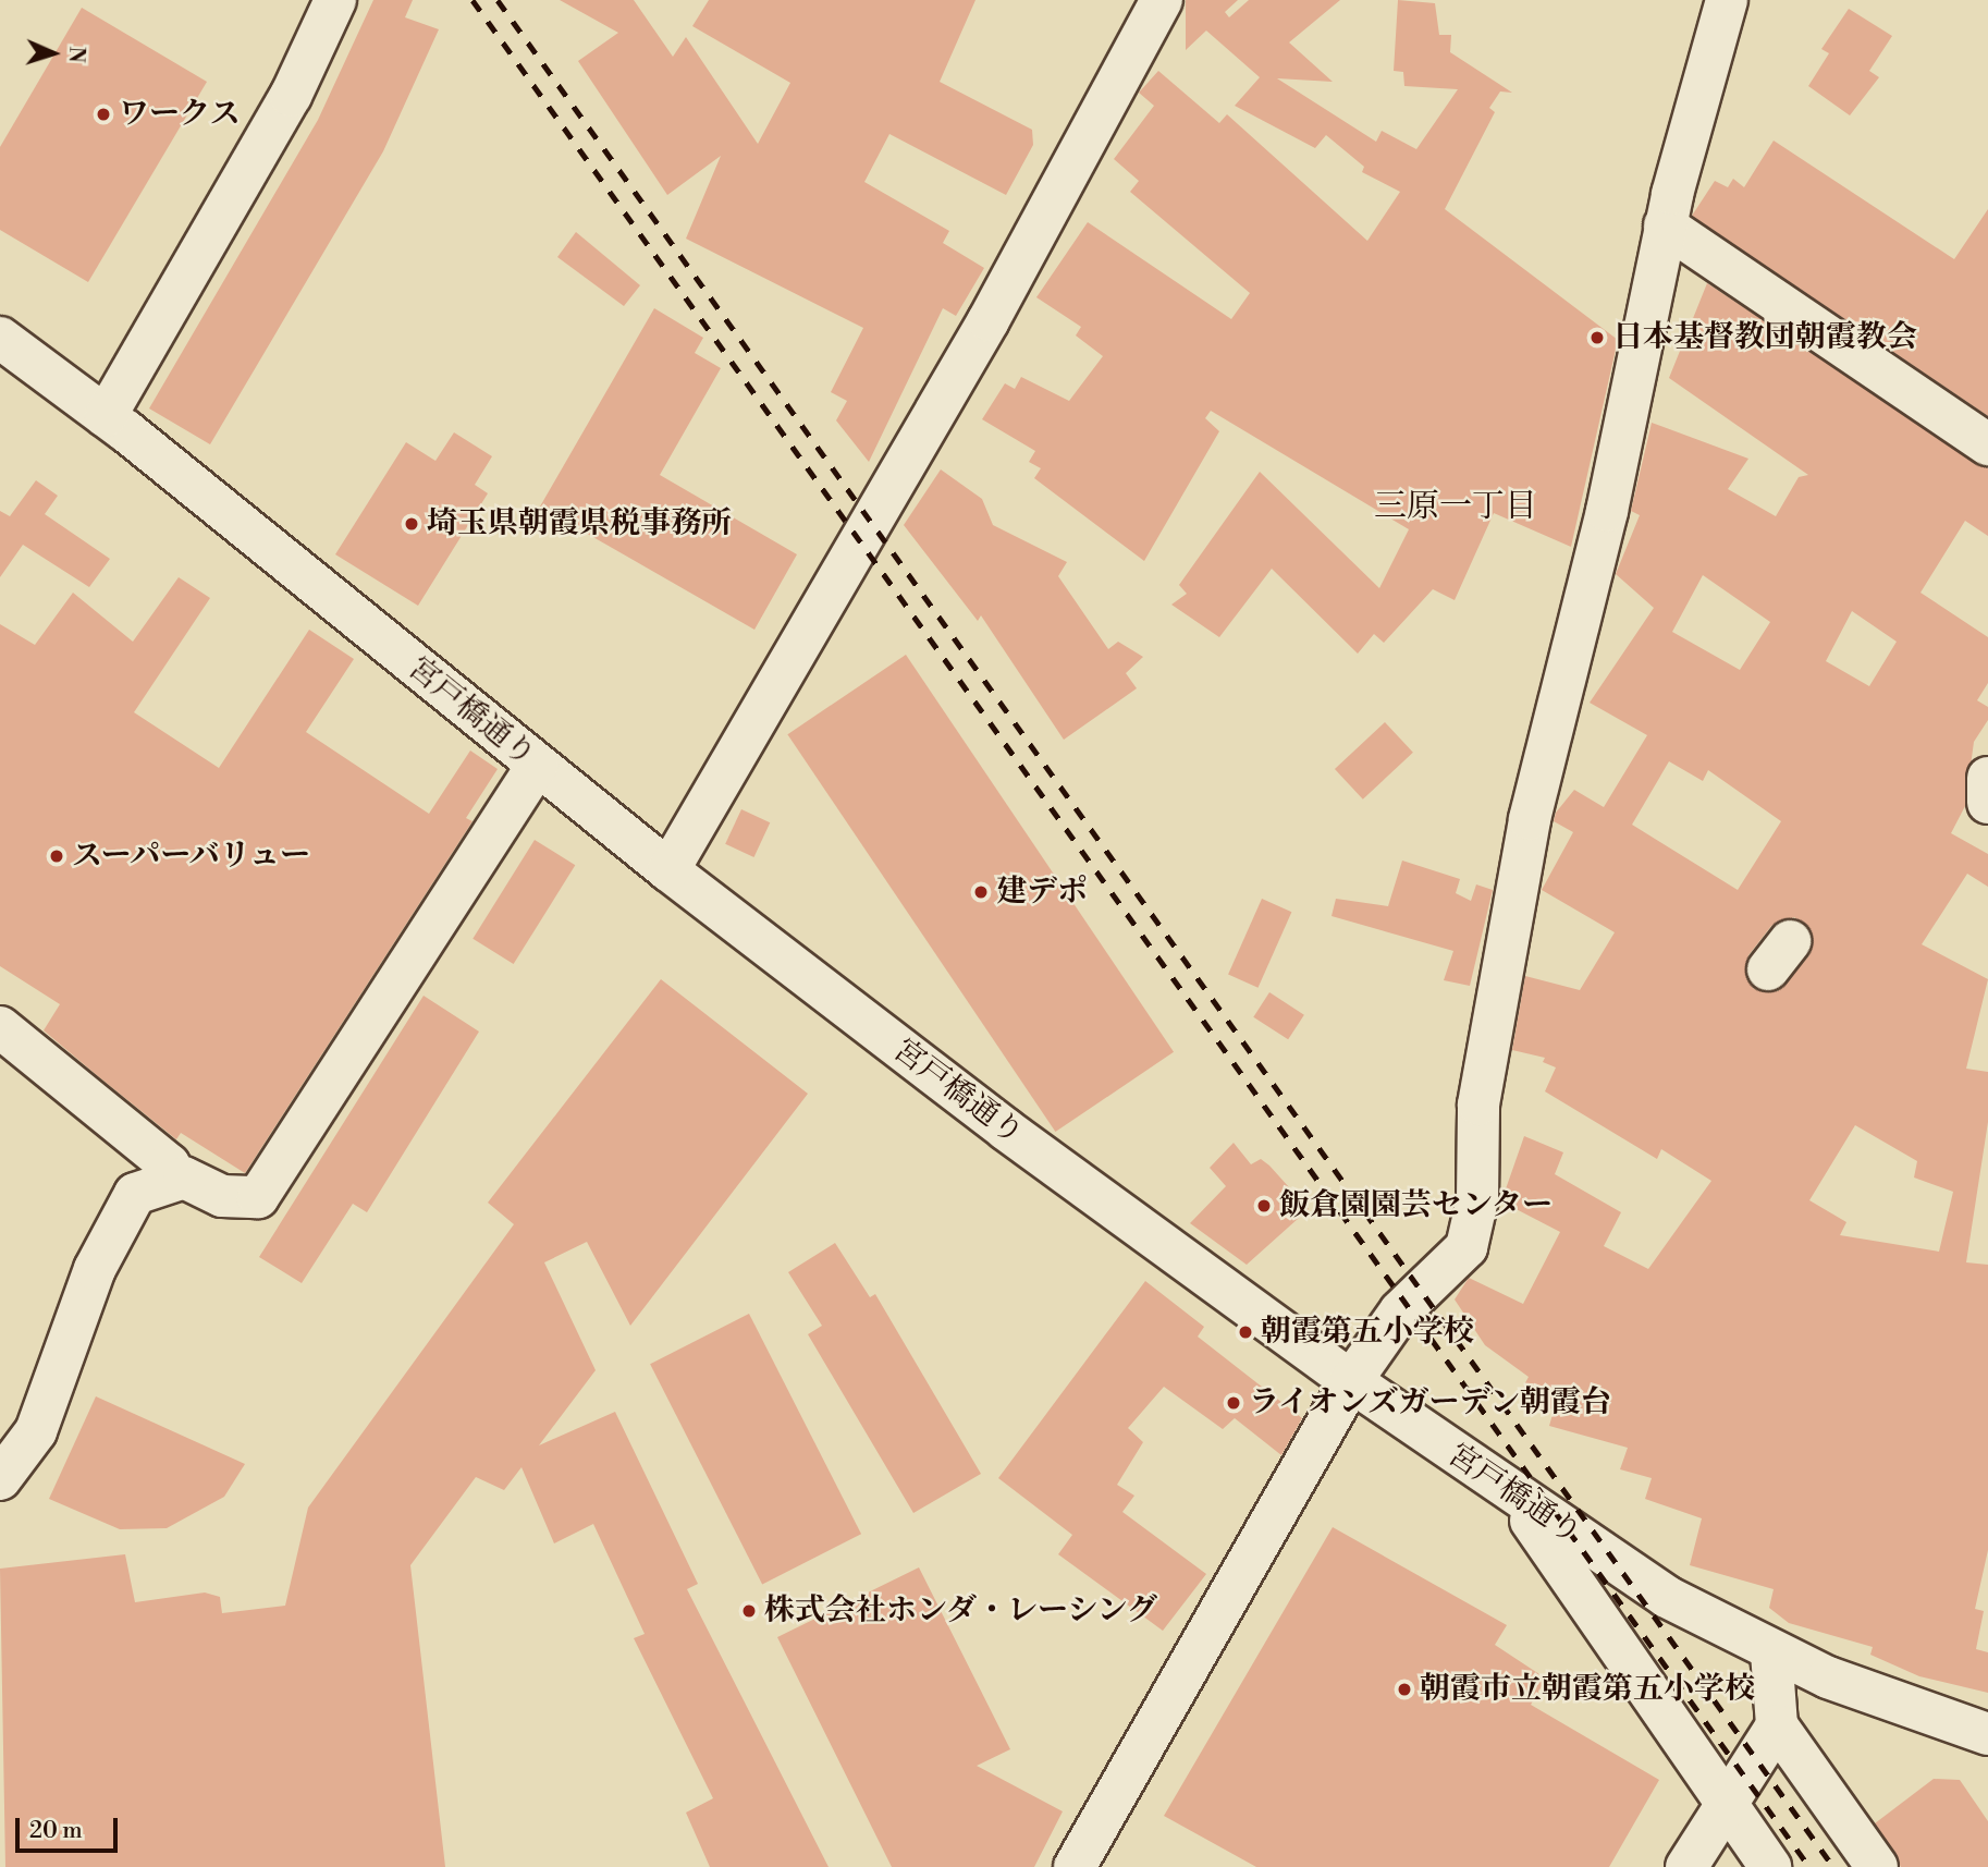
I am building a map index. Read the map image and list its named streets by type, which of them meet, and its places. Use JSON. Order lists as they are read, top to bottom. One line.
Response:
{"streets":{"street":["宮戸橋通り"]},"districts":["三原一丁目"],"places":["ワークス","日本基督教団朝霞教会","埼玉県朝霞県税事務所","スーパーバリュー","建デポ","飯倉園園芸センター","朝霞第五小学校","ライオンズガーデン朝霞台","株式会社ホンダ・レーシング","朝霞市立朝霞第五小学校"],"scale_bar":"20 m","north":"right"}
